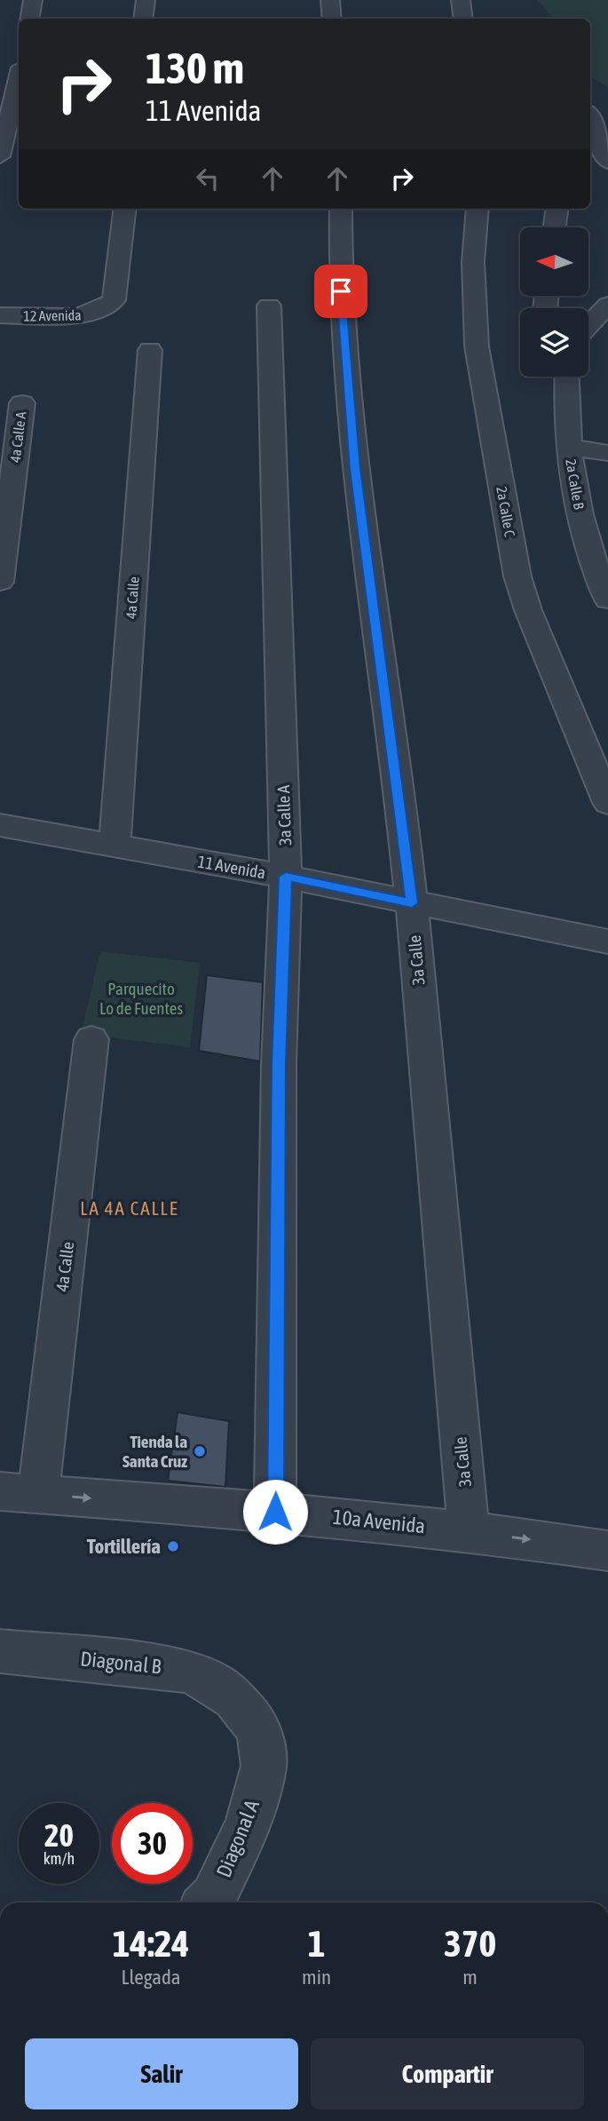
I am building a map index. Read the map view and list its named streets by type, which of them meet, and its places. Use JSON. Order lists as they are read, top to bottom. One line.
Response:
{"streets":{"street":["12 Avenida","4a Calle A","2a Calle B","2a Calle C","4a Calle","3a Calle A","11 Avenida","3a Calle","10a Avenida","Diagonal B","Diagonal A"]},"crossings":[["4a Calle","11 Avenida"],["4a Calle","10a Avenida"],["3a Calle A","11 Avenida"],["3a Calle A","10a Avenida"],["11 Avenida","3a Calle"],["3a Calle","10a Avenida"],["Diagonal B","Diagonal A"]],"one_way":["10a Avenida"],"districts":["LA 4A CALLE"],"parks":["Parquecito Lo de Fuentes"],"places":["Tienda la Santa Cruz","Tortillería"],"north":"left","page":{"turn":["130 m","11 Avenida"],"speed":"20 km/h","limit":"30","eta":["14:24","Llegada","1","min","370","m"],"buttons":["Salir","Compartir"]}}
